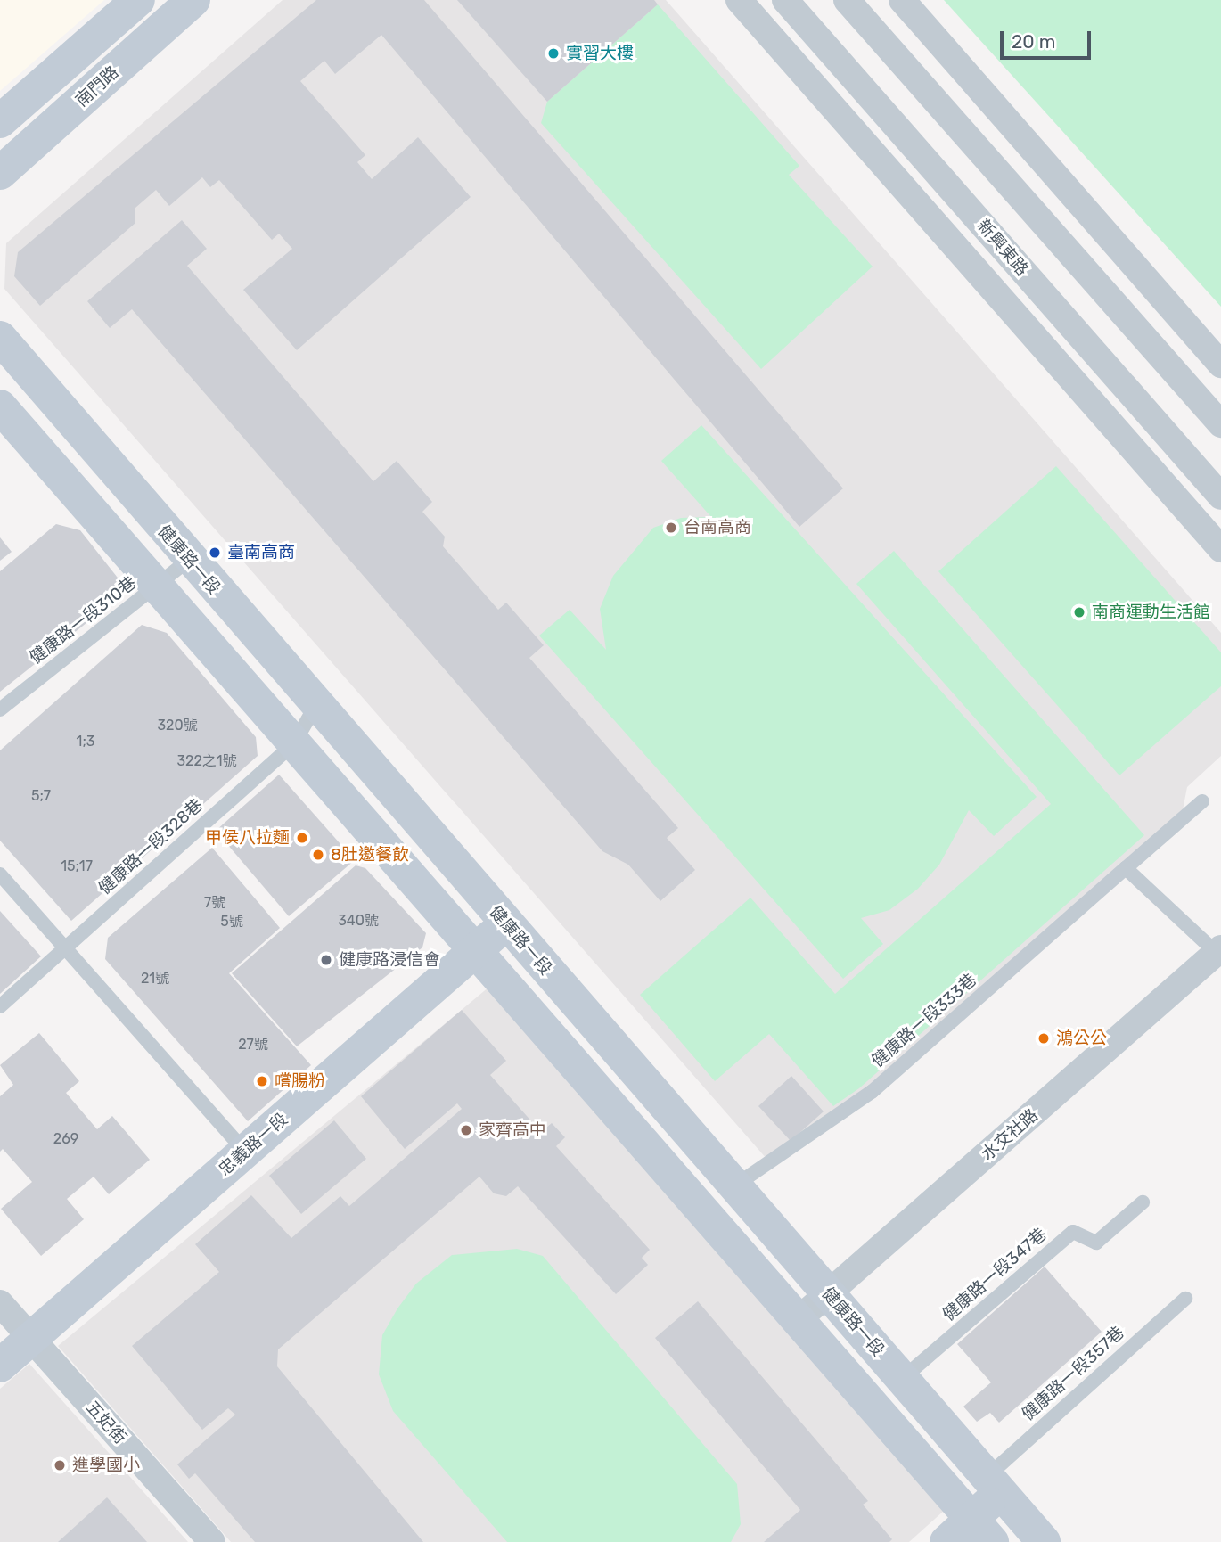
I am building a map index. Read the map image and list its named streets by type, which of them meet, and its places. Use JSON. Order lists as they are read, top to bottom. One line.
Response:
{"streets":{"street":["南門路","新興東路","健康路一段","水交社路","忠義路一段","五妃街"],"lane":["健康路一段310巷","健康路一段328巷","健康路一段333巷","健康路一段347巷","健康路一段357巷"]},"crossings":[["健康路一段","健康路一段310巷"],["健康路一段","健康路一段328巷"],["健康路一段","健康路一段333巷"],["健康路一段","水交社路"],["健康路一段","忠義路一段"],["健康路一段","健康路一段347巷"],["健康路一段","健康路一段357巷"],["忠義路一段","五妃街"]],"places":["實習大樓","台南高商","臺南高商","南商運動生活館","甲侯八拉麵","8肚邀餐飲","健康路浸信會","鴻公公","嚐腸粉","家齊高中","進學國小"],"house_numbers":["320號","1;3","322之1號","5;7","15;17","7號","340號","5號","21號","27號","269"],"scale_bar":"20 m"}
